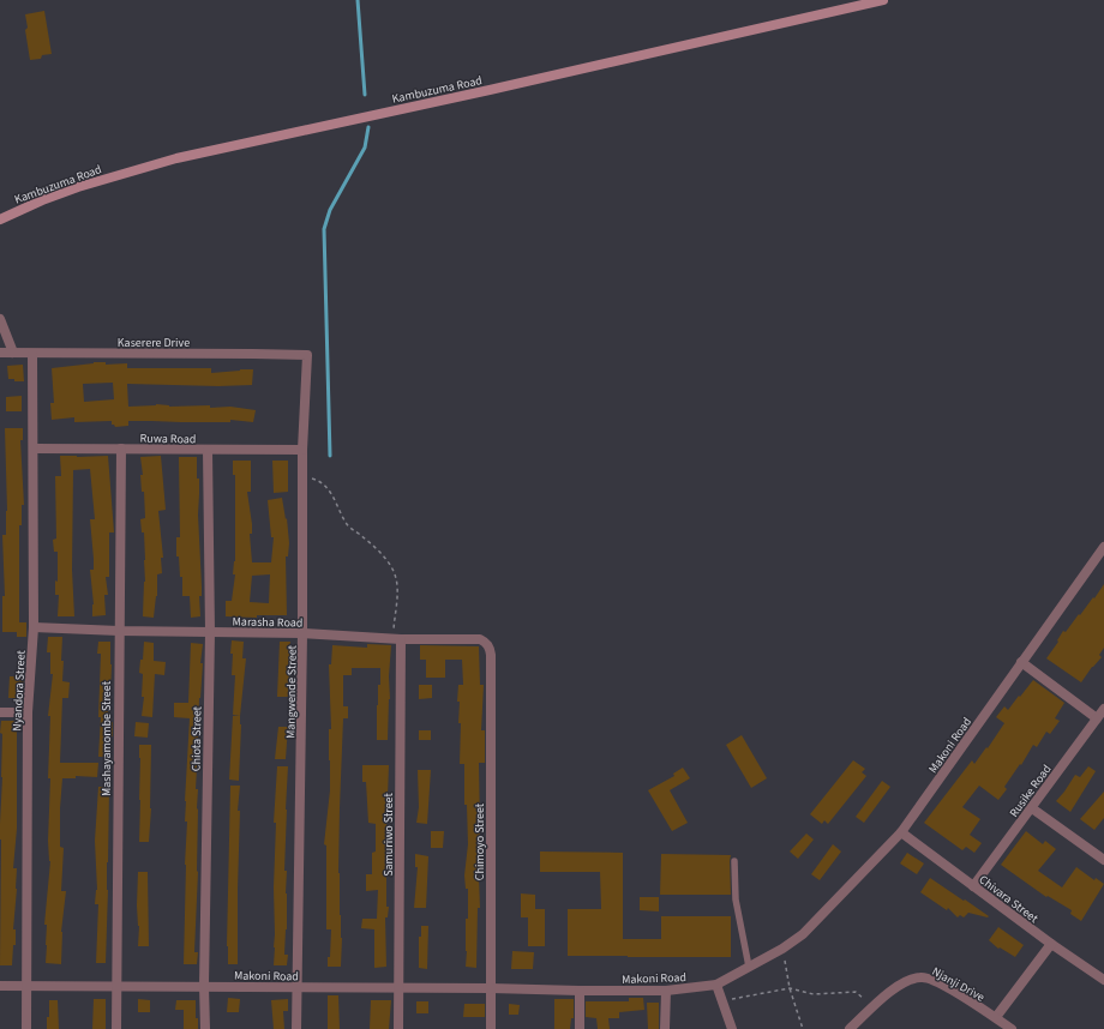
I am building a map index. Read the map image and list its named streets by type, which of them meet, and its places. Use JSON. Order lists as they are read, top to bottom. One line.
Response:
{"streets":{"main road":["Kambuzuma Road"],"street":["Kaserere Drive","Ruwa Road","Marasha Road","Nyandora Street","Mangwende Street","Mashayamombe Street","Chiota Street","Makoni Road","Rusike Road","Samuriwo Street","Chimoyo Street","Chivara Street","Njanji Drive"]},"crossings":[["Kaserere Drive","Nyandora Street"],["Kaserere Drive","Mangwende Street"],["Ruwa Road","Nyandora Street"],["Ruwa Road","Mangwende Street"],["Ruwa Road","Mashayamombe Street"],["Ruwa Road","Chiota Street"],["Marasha Road","Nyandora Street"],["Marasha Road","Mangwende Street"],["Marasha Road","Mashayamombe Street"],["Marasha Road","Chiota Street"],["Marasha Road","Samuriwo Street"],["Marasha Road","Chimoyo Street"],["Nyandora Street","Makoni Road"],["Mangwende Street","Makoni Road"],["Mashayamombe Street","Makoni Road"],["Chiota Street","Makoni Road"],["Makoni Road","Samuriwo Street"],["Makoni Road","Chimoyo Street"],["Makoni Road","Chivara Street"],["Rusike Road","Chivara Street"]]}
